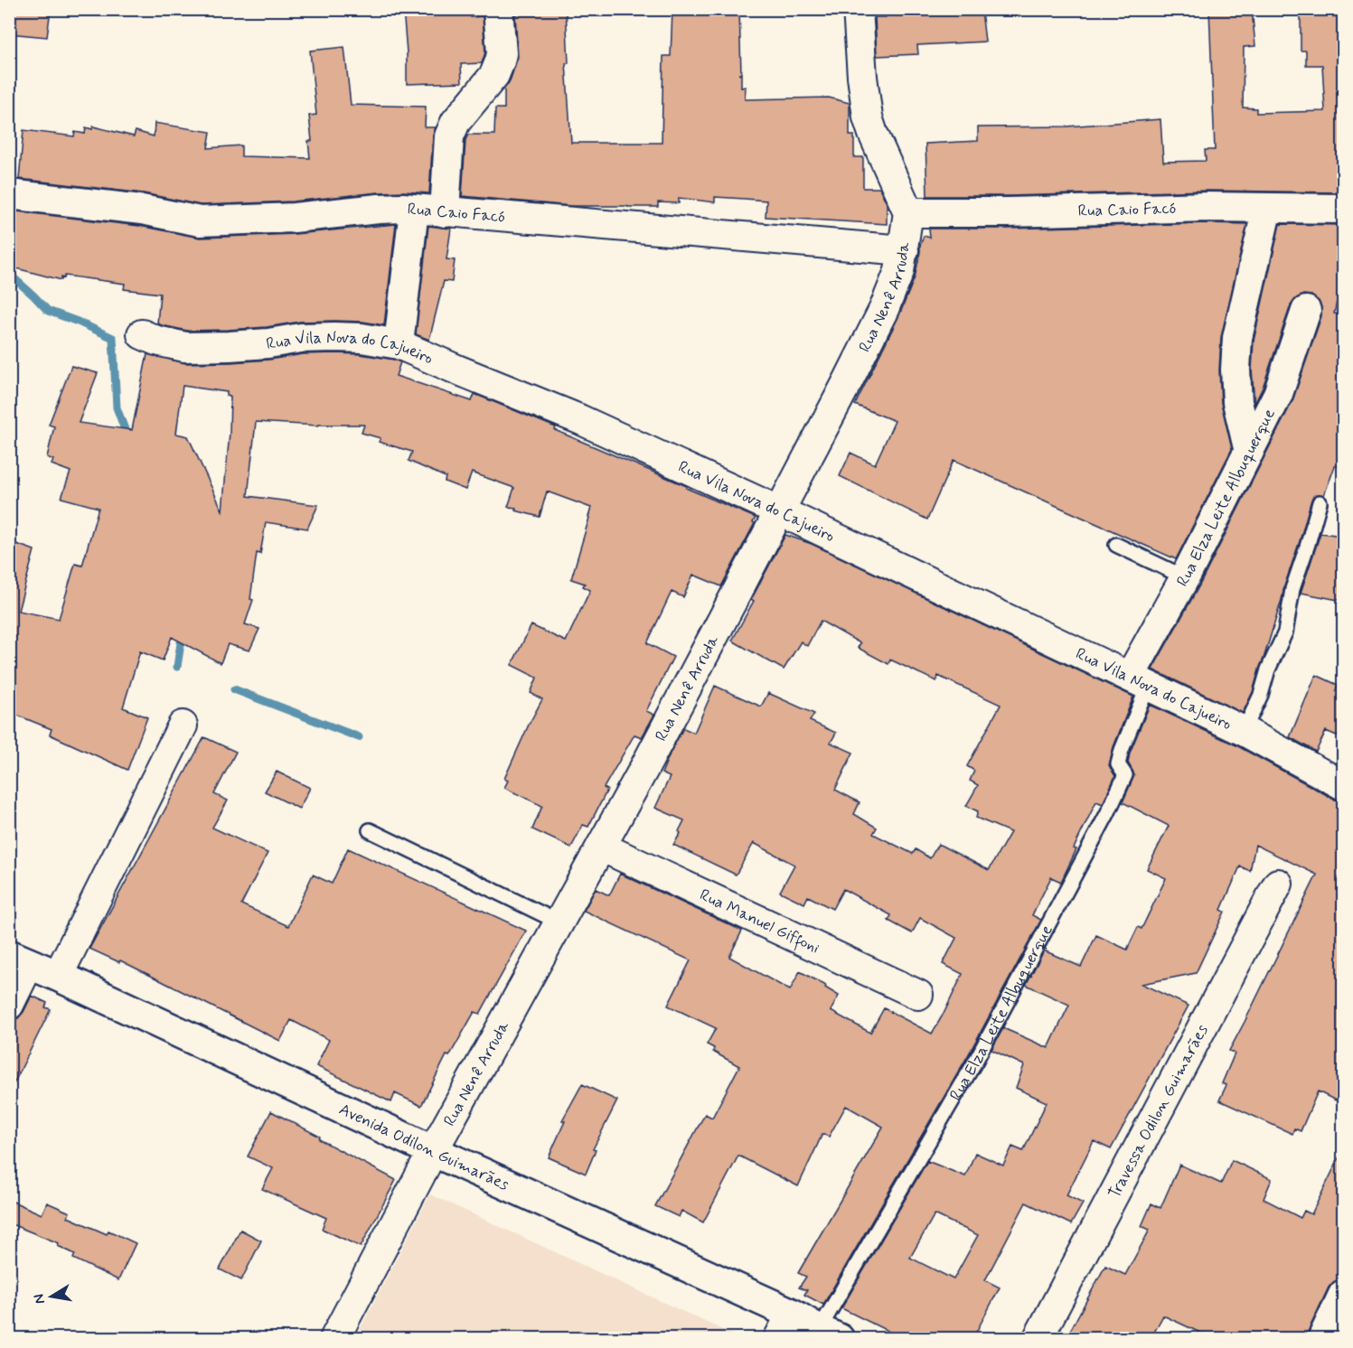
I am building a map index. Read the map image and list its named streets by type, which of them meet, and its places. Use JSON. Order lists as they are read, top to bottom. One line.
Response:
{"streets":{"street":["Rua Caio Facó","Rua Nenê Arruda","Rua Vila Nova do Cajueiro","Rua Elza Leite Albuquerque","Rua Manuel Giffoni","Travessa Odilon Guimarães","Avenida Odilon Guimarães"]},"crossings":[["Rua Caio Facó","Rua Nenê Arruda"],["Rua Nenê Arruda","Rua Vila Nova do Cajueiro"],["Rua Nenê Arruda","Rua Manuel Giffoni"],["Rua Nenê Arruda","Avenida Odilon Guimarães"],["Rua Vila Nova do Cajueiro","Rua Elza Leite Albuquerque"],["Rua Elza Leite Albuquerque","Avenida Odilon Guimarães"]],"north":"left"}
